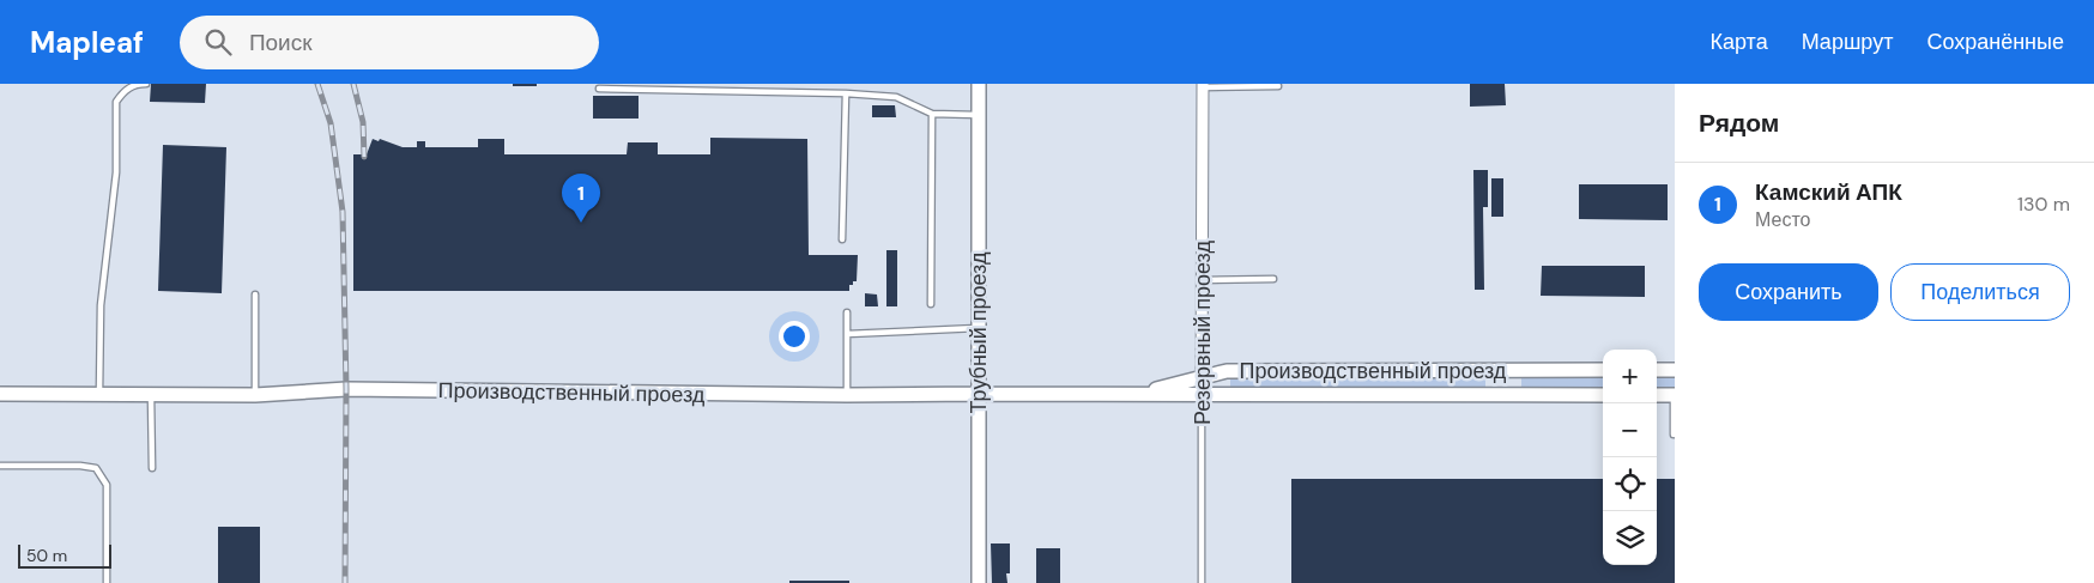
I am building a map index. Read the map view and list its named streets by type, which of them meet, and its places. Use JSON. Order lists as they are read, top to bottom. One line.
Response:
{"streets":{"street":["Трубный проезд","Резервный проезд","Производственный проезд"]},"crossings":[["Трубный проезд","Производственный проезд"],["Резервный проезд","Производственный проезд"]],"scale_bar":"50 m","page":{"header":"Mapleaf","search":"Поиск","nav":["Карта","Маршрут","Сохранённые"],"heading":"Рядом","list":[{"mark":"1","name":"Камский АПК","note":"Место","value":"130 m"}],"pins":"1","buttons":["Сохранить","Поделиться"],"map_buttons":["+","−"],"scale":"50 m"}}
